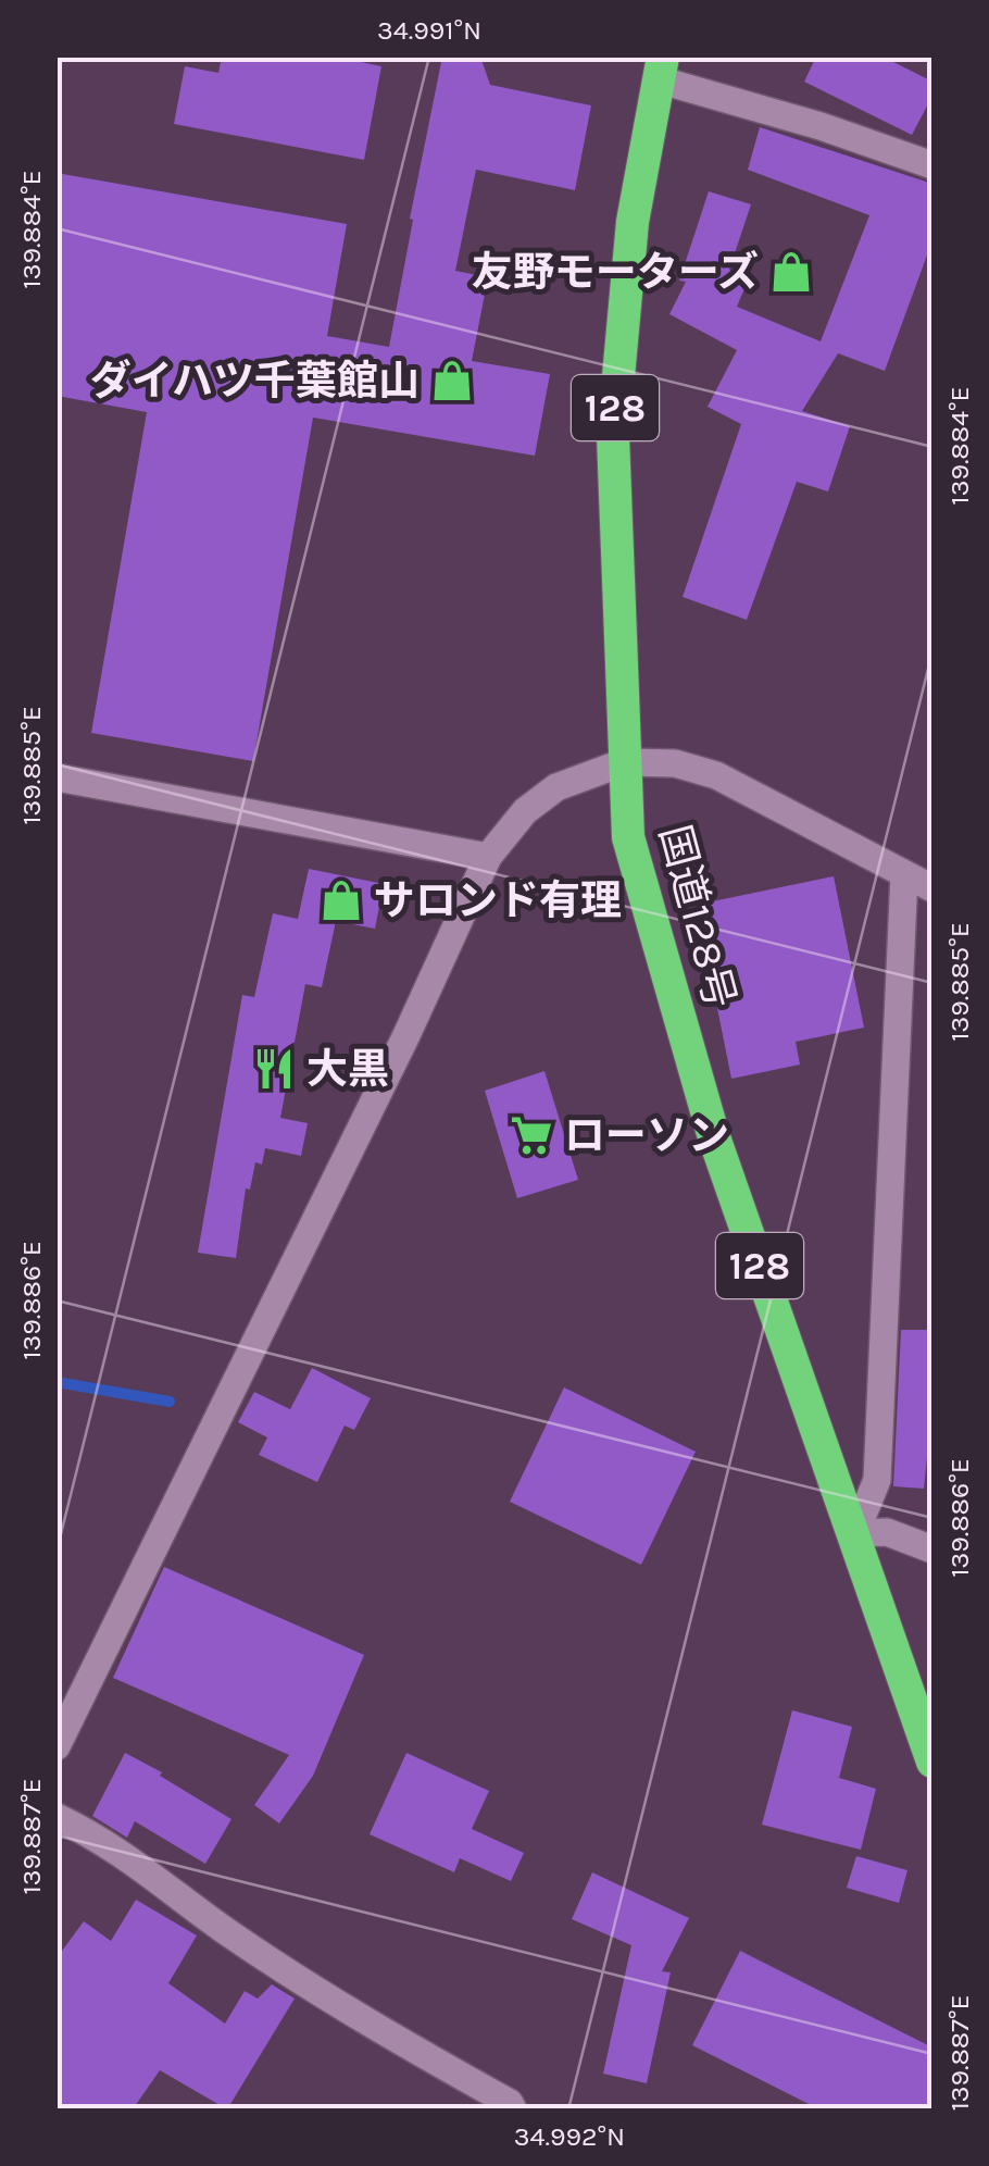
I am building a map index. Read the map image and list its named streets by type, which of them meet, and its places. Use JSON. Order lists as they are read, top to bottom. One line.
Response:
{"streets":{"highway":["128","国道128号"]},"places":{"shop":["友野モーターズ","ダイハツ千葉館山","サロンド有理"],"restaurant":["大黒"],"supermarket":["ローソン"]},"coordinates":["34.991°N","139.884°E","139.885°E","139.886°E","139.887°E","34.992°N"]}
